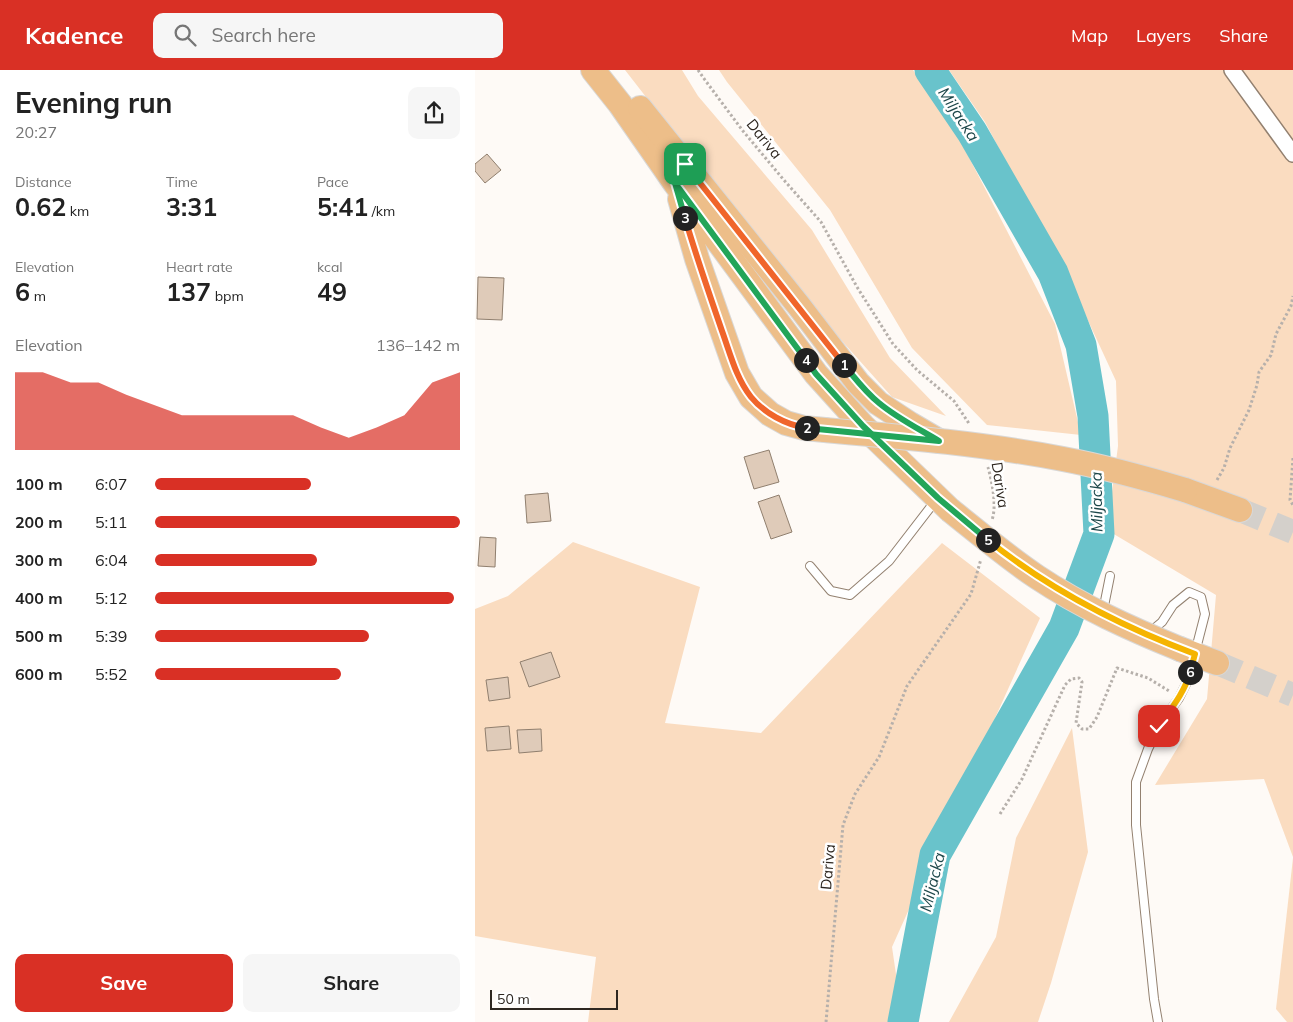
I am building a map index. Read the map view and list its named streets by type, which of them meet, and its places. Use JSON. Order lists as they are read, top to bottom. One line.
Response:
{"streets":{"path":["Dariva"]},"water":["Miljacka"],"scale_bar":"50 m","page":{"header":"Kadence","search":"Search here","nav":["Map","Layers","Share"],"heading":["Evening run","20:27"],"stats":[["Distance","0.62 km"],["Time","3:31"],["Pace","5:41 /km"],["Elevation","6 m"],["Heart rate","137 bpm"],["kcal","49"]],"pins":["3","4","1","2","5","6"],"chart":["Elevation","136–142 m"],"list":[{"name":"100 m","note":"6:07"},{"name":"200 m","note":"5:11"},{"name":"300 m","note":"6:04"},{"name":"400 m","note":"5:12"},{"name":"500 m","note":"5:39"},{"name":"600 m","note":"5:52"}],"buttons":["Save","Share"],"scale":"50 m"}}
